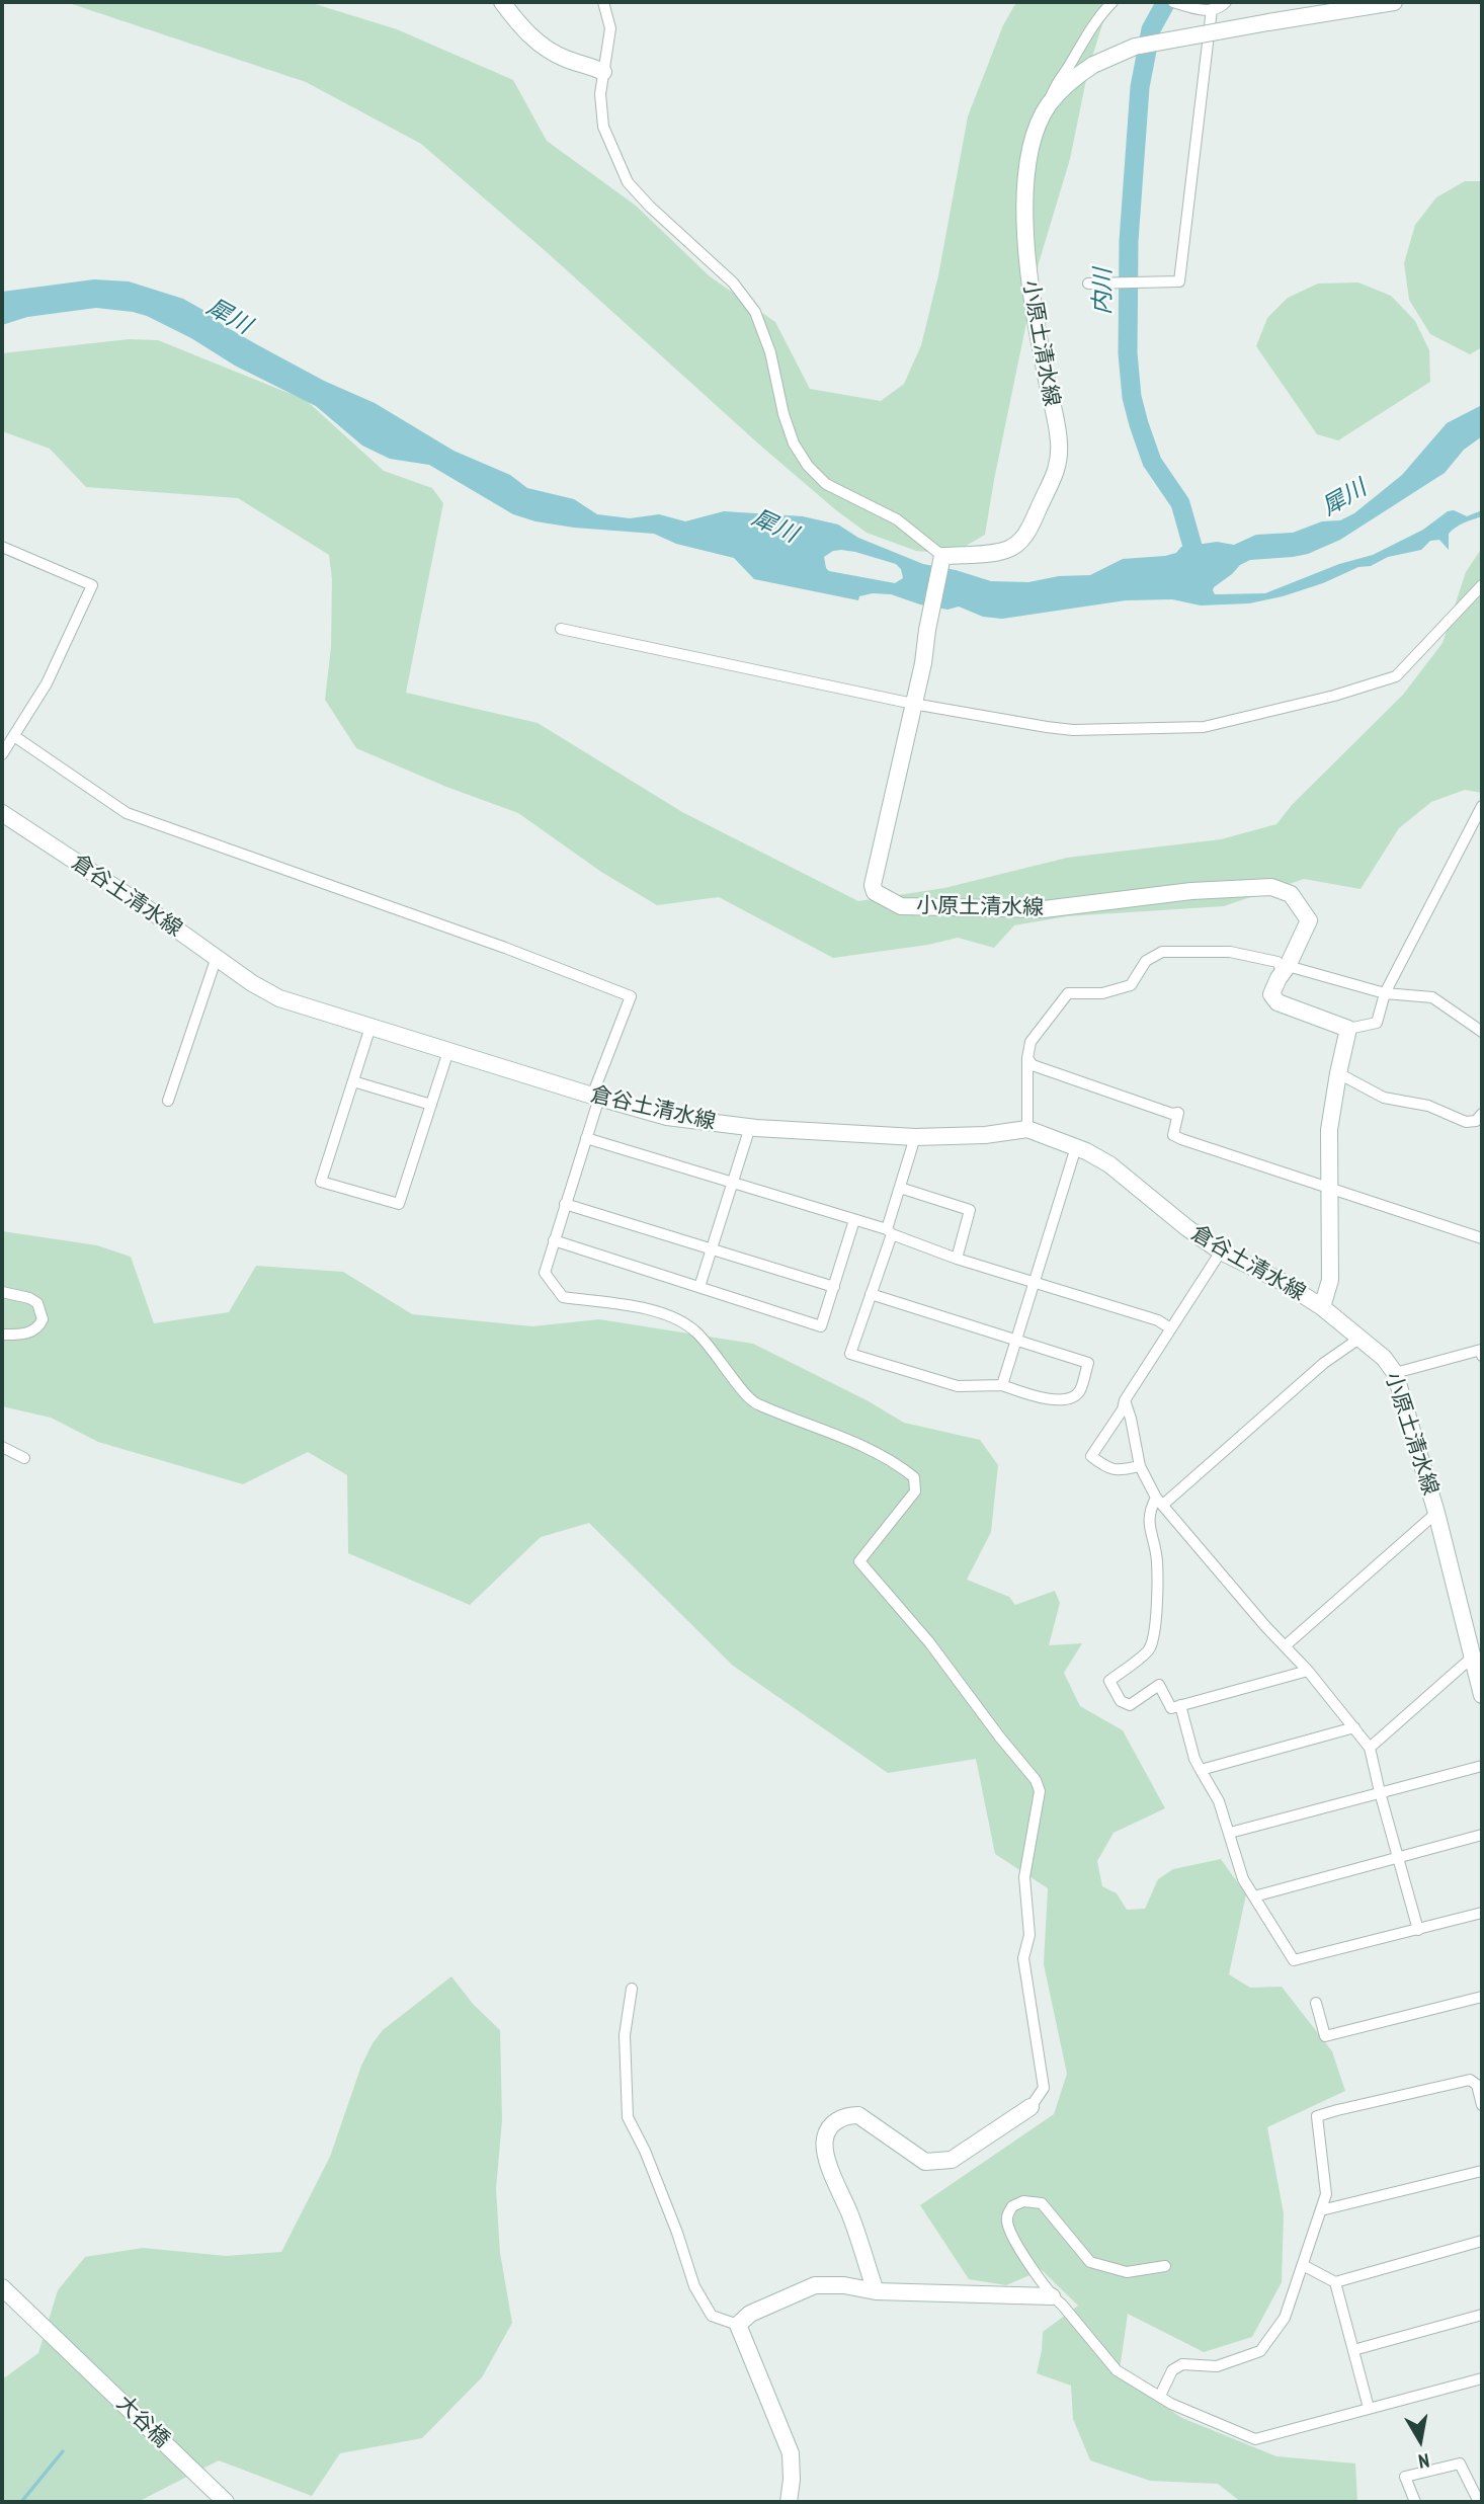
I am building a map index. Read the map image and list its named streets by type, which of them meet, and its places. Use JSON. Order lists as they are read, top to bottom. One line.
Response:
{"streets":{"main road":["小原土清水線","倉谷土清水線","大谷橋"]},"crossings":[["小原土清水線","倉谷土清水線"]],"water":["内川","犀川"],"north":"bottom"}
